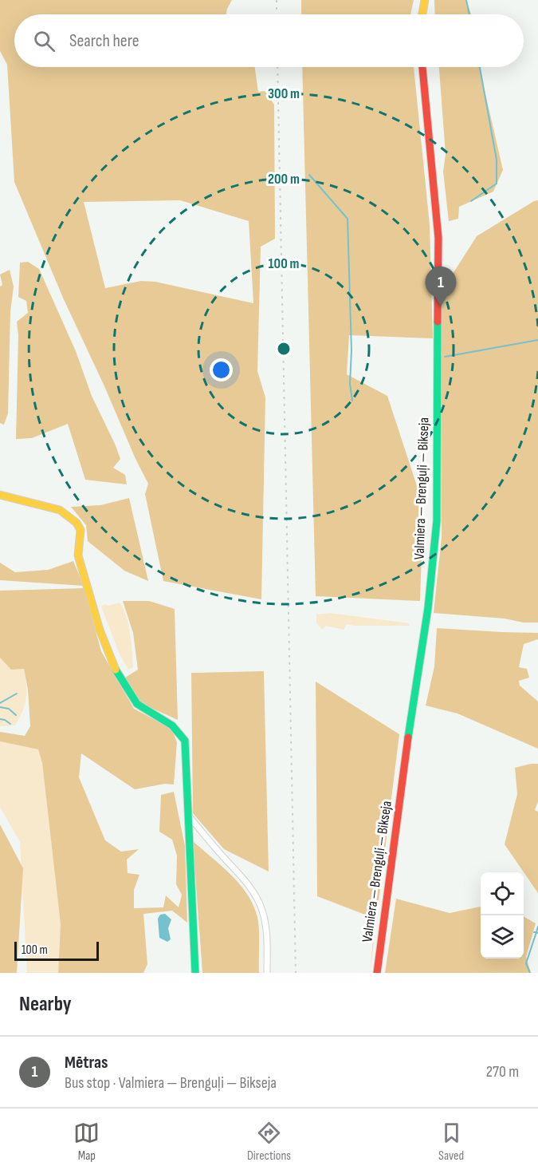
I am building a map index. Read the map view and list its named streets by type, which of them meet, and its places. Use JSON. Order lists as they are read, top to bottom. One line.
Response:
{"streets":{"main road":["Valmiera — Brenguļi — Bikseja"]},"scale_bar":"100 m","page":{"search":"Search here","pins":"1","scale":"100 m","heading":"Nearby","list":[{"mark":"1","name":"Mētras","note":"Bus stop · Valmiera — Brenguļi — Bikseja","value":"270 m"}],"nav":["Map","Directions","Saved"]},"rings":["300 m","200 m","100 m"]}
